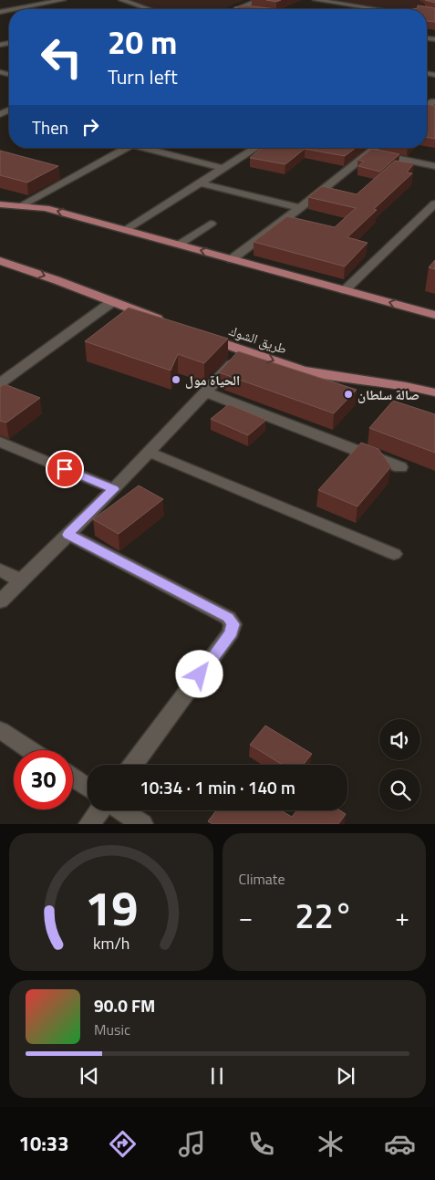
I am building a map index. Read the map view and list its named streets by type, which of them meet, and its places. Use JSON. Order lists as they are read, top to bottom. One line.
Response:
{"streets":{"main road":["طريق الشوك"]},"places":["الحياة مول","صالة سلطان"],"page":{"turn":["20 m","Turn left"],"then":"Then","limit":"30","trip":"10:34 · 1 min · 140 m","tile":"Climate","heat":["−","22°","+"],"song":["90.0 FM","Music"],"tabs":"10:33","gauge":["19","km/h"]}}
